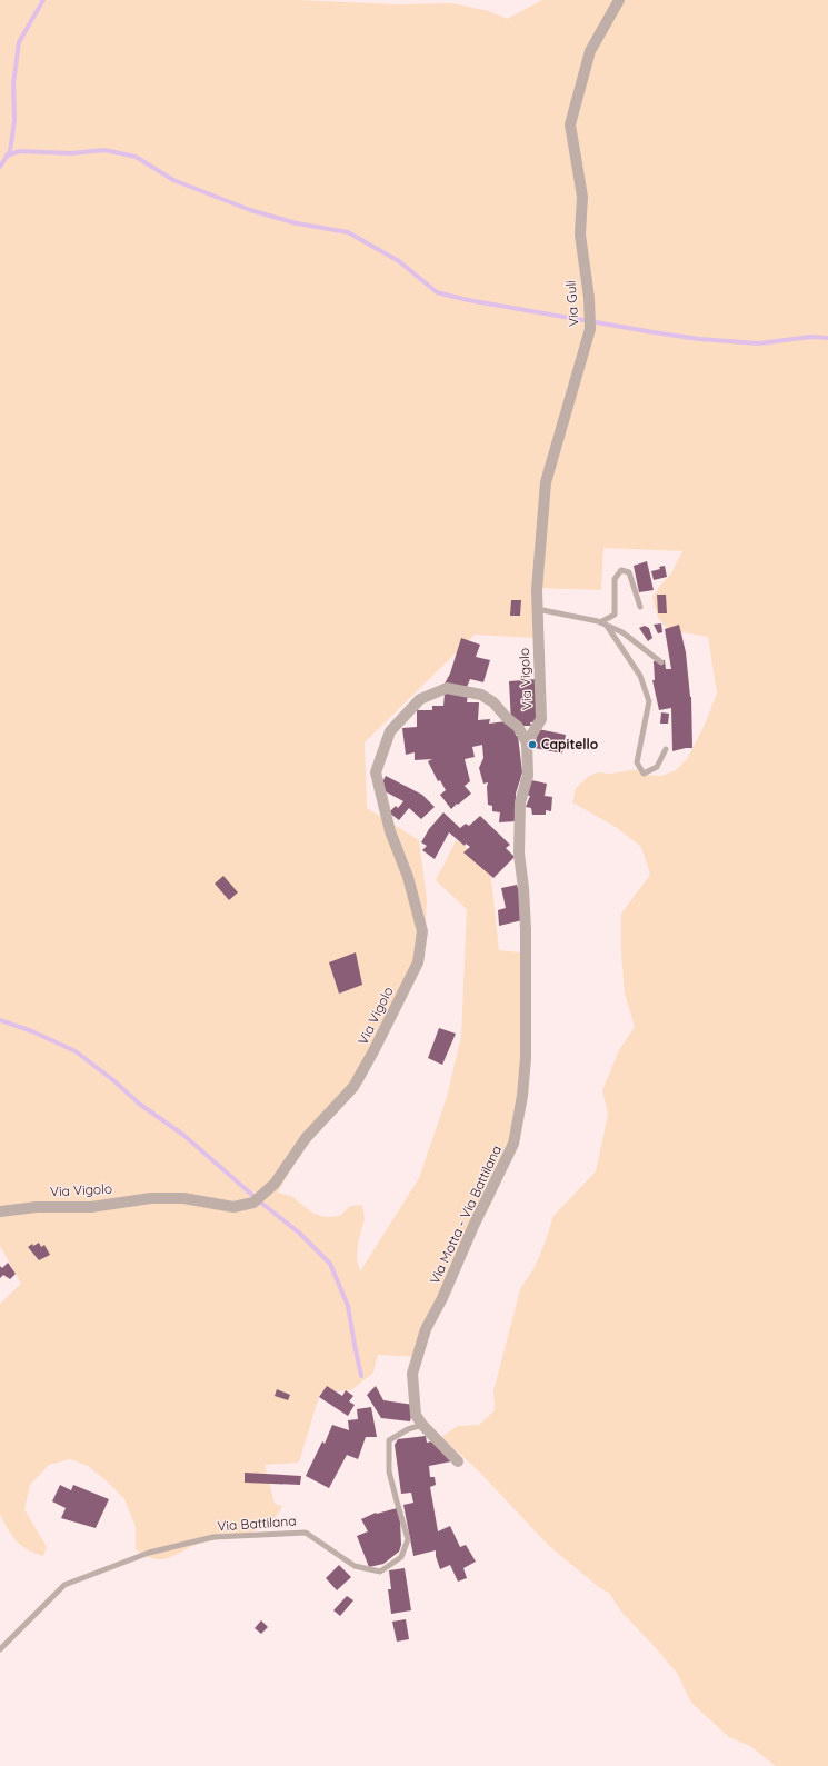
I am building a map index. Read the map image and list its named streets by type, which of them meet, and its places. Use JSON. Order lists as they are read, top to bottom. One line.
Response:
{"streets":{"street":["Via Guli","Via Vigolo","Via Motta - Via Battilana"],"lane":["Via Battilana"]},"crossings":[["Via Guli","Via Vigolo"],["Via Vigolo","Via Motta - Via Battilana"],["Via Motta - Via Battilana","Via Battilana"]],"places":["Capitello"]}
